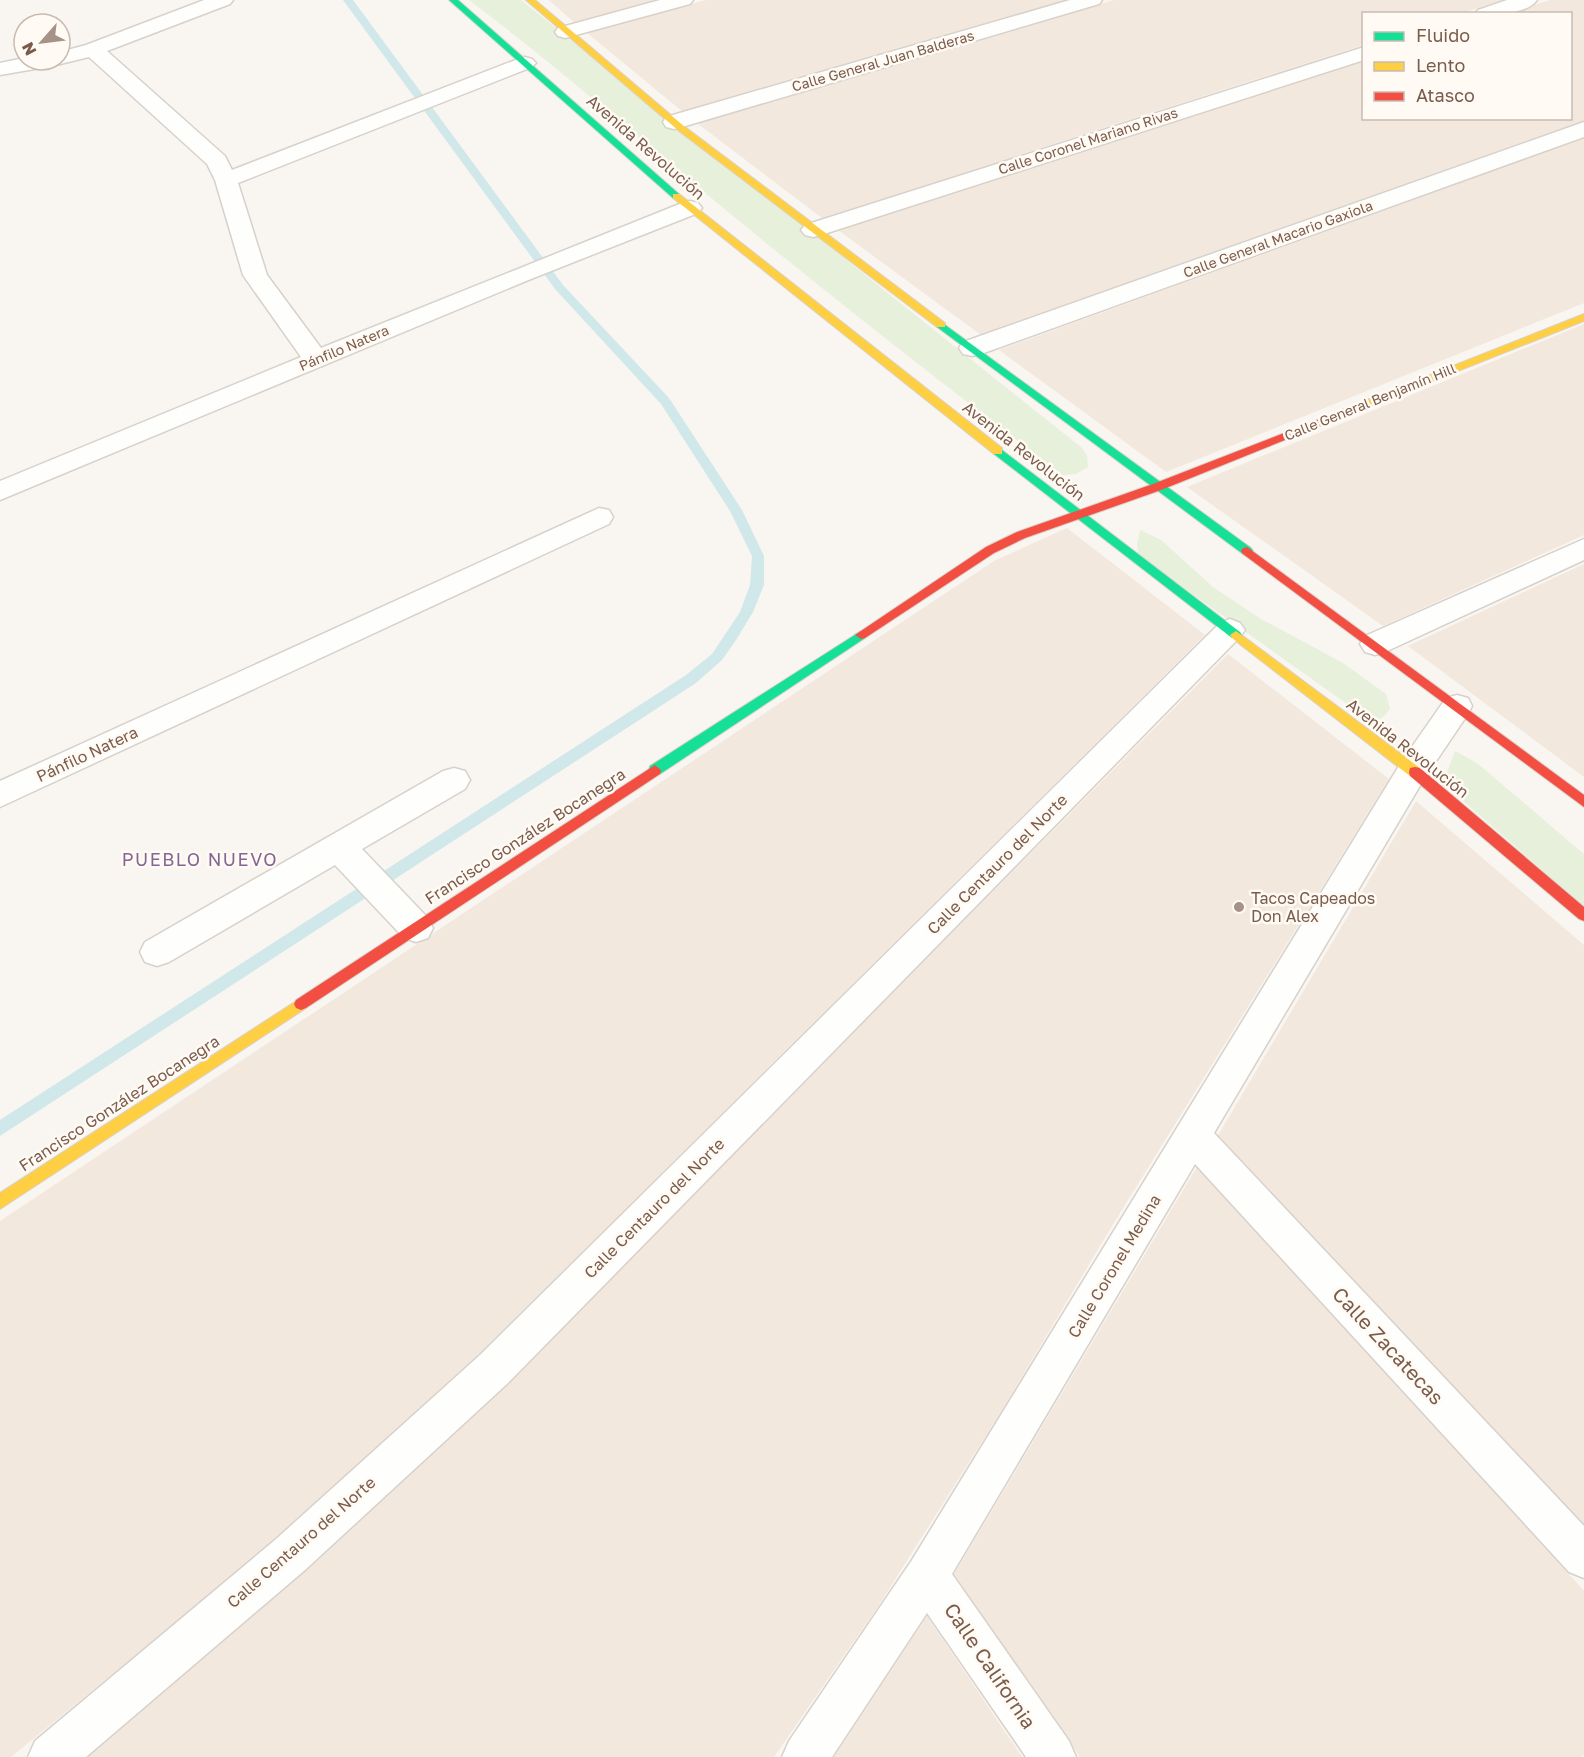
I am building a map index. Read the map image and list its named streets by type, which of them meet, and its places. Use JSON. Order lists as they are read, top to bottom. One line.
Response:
{"streets":{"street":["Calle General Juan Balderas","Calle Coronel Mariano Rivas","Avenida Revolución","Calle General Macario Gaxiola","Pánfilo Natera","Calle General Benjamín Hill","Francisco González Bocanegra","Calle Centauro del Norte","Calle Coronel Medina","Calle Zacatecas","Calle California"]},"crossings":[["Avenida Revolución","Pánfilo Natera"],["Avenida Revolución","Calle General Benjamín Hill"],["Avenida Revolución","Francisco González Bocanegra"],["Avenida Revolución","Calle Centauro del Norte"],["Avenida Revolución","Calle Coronel Medina"],["Calle General Benjamín Hill","Francisco González Bocanegra"],["Calle Coronel Medina","Calle Zacatecas"],["Calle Coronel Medina","Calle California"]],"districts":["PUEBLO NUEVO"],"places":["Tacos Capeados Don Alex"],"legend":["Fluido","Lento","Atasco"],"north":"bottom left"}
